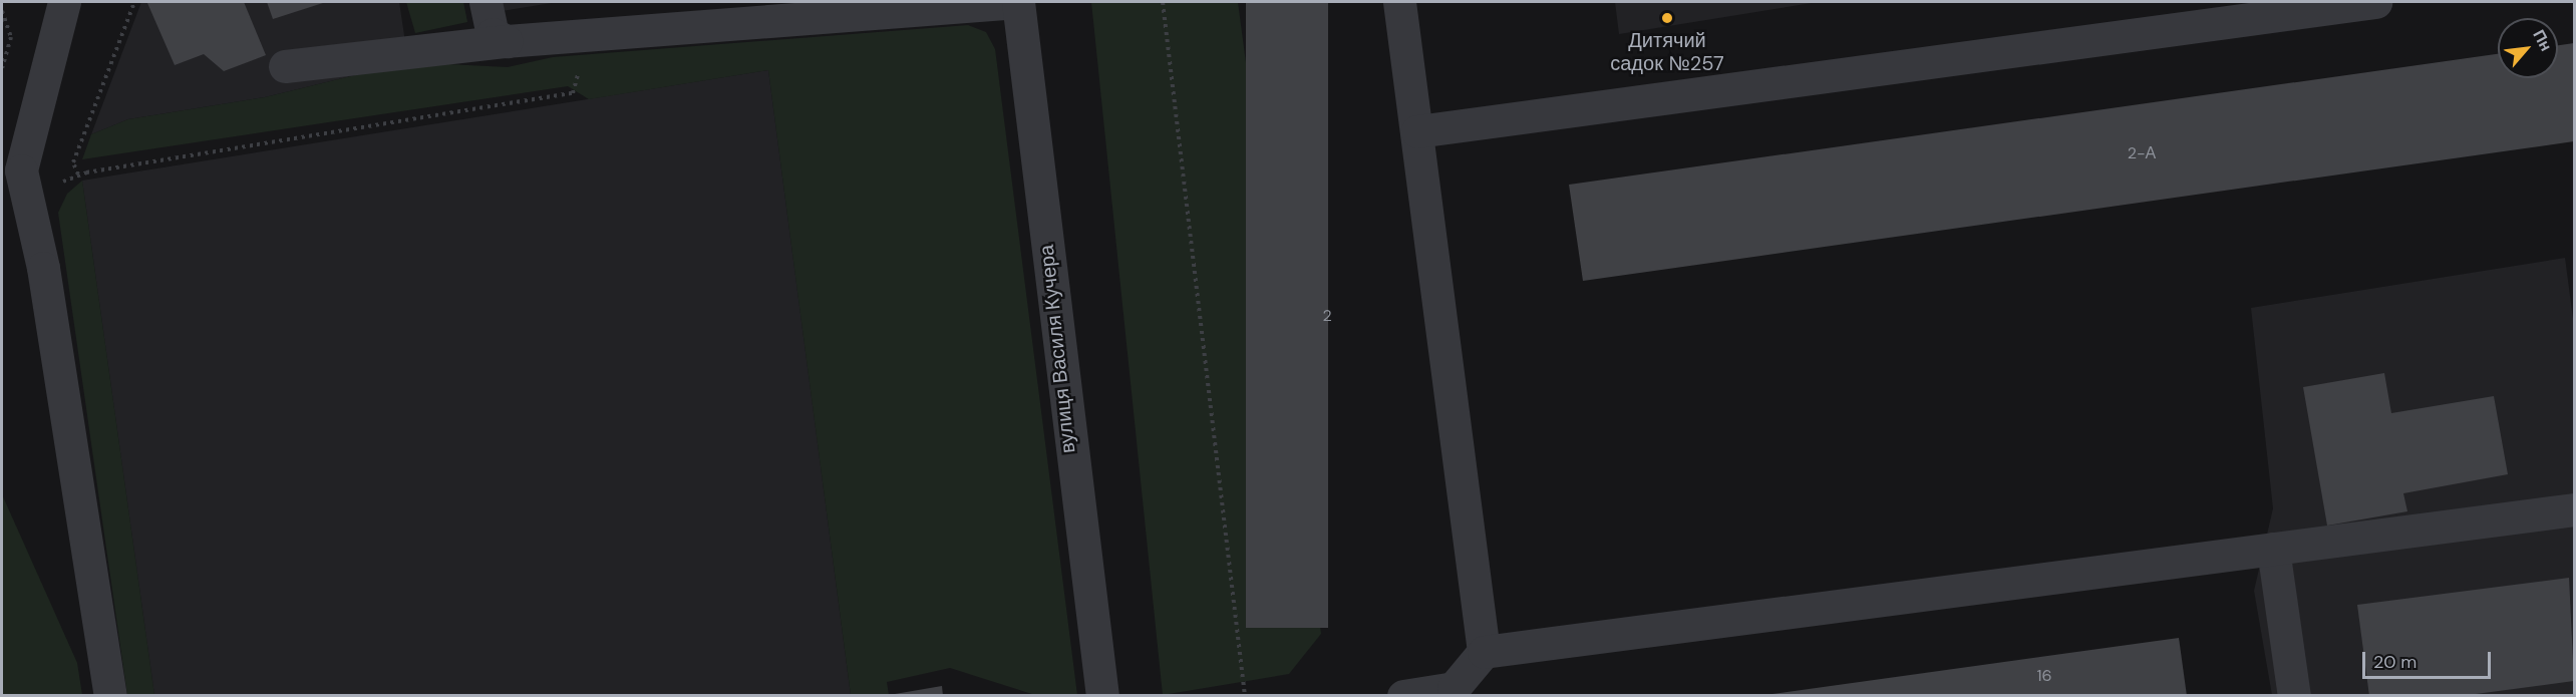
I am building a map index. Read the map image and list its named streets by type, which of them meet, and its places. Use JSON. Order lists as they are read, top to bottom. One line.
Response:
{"streets":{"street":["вулиця Василя Кучера"]},"places":["Дитячий садок №257"],"house_numbers":["2-А","2","16"],"scale_bar":"20 m","north":"top right"}
